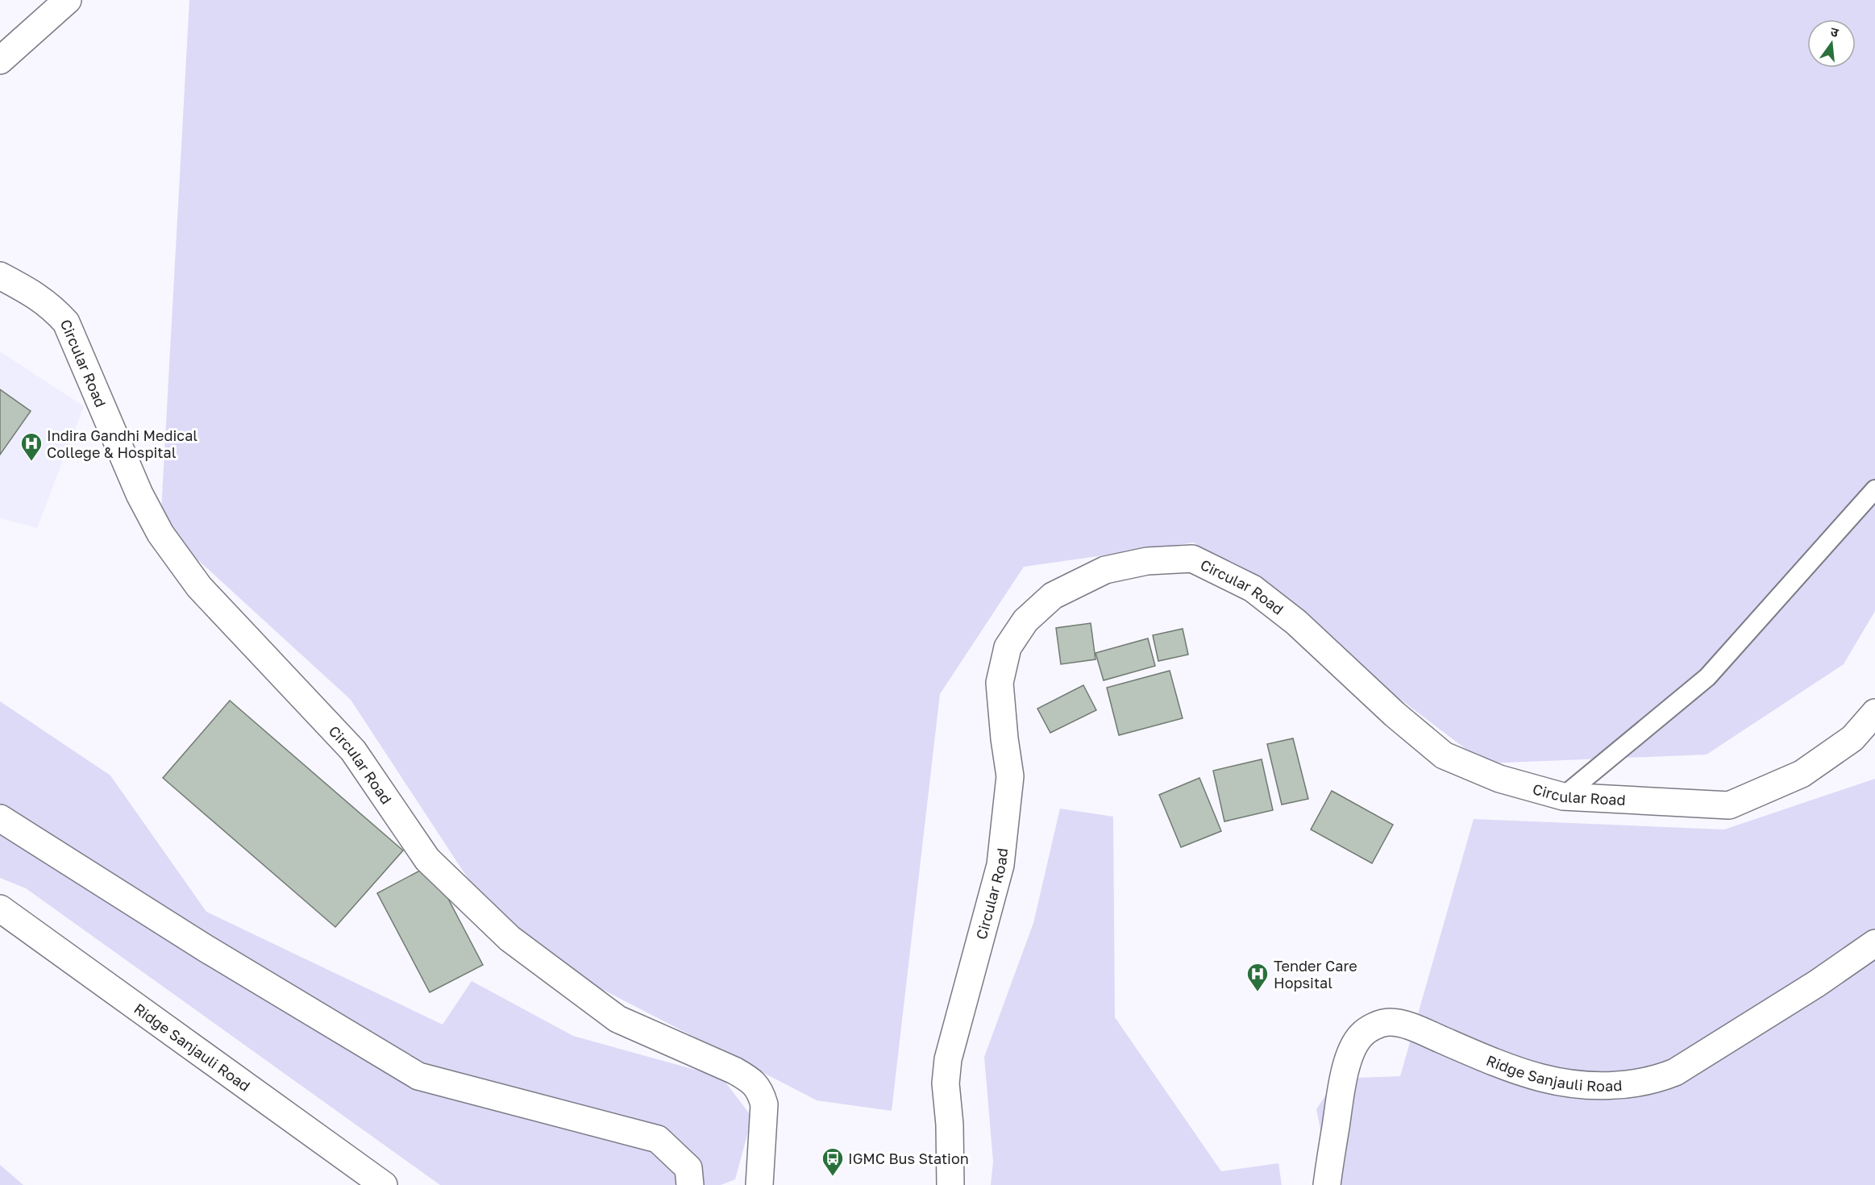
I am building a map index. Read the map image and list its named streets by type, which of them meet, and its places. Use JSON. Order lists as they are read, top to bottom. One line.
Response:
{"streets":{"main road":["Circular Road","Ridge Sanjauli Road"]},"places":{"hospital":["Indira Gandhi Medical College & Hospital","Tender Care Hopsital"],"bus stop":["IGMC Bus Station"]},"north":"top"}
